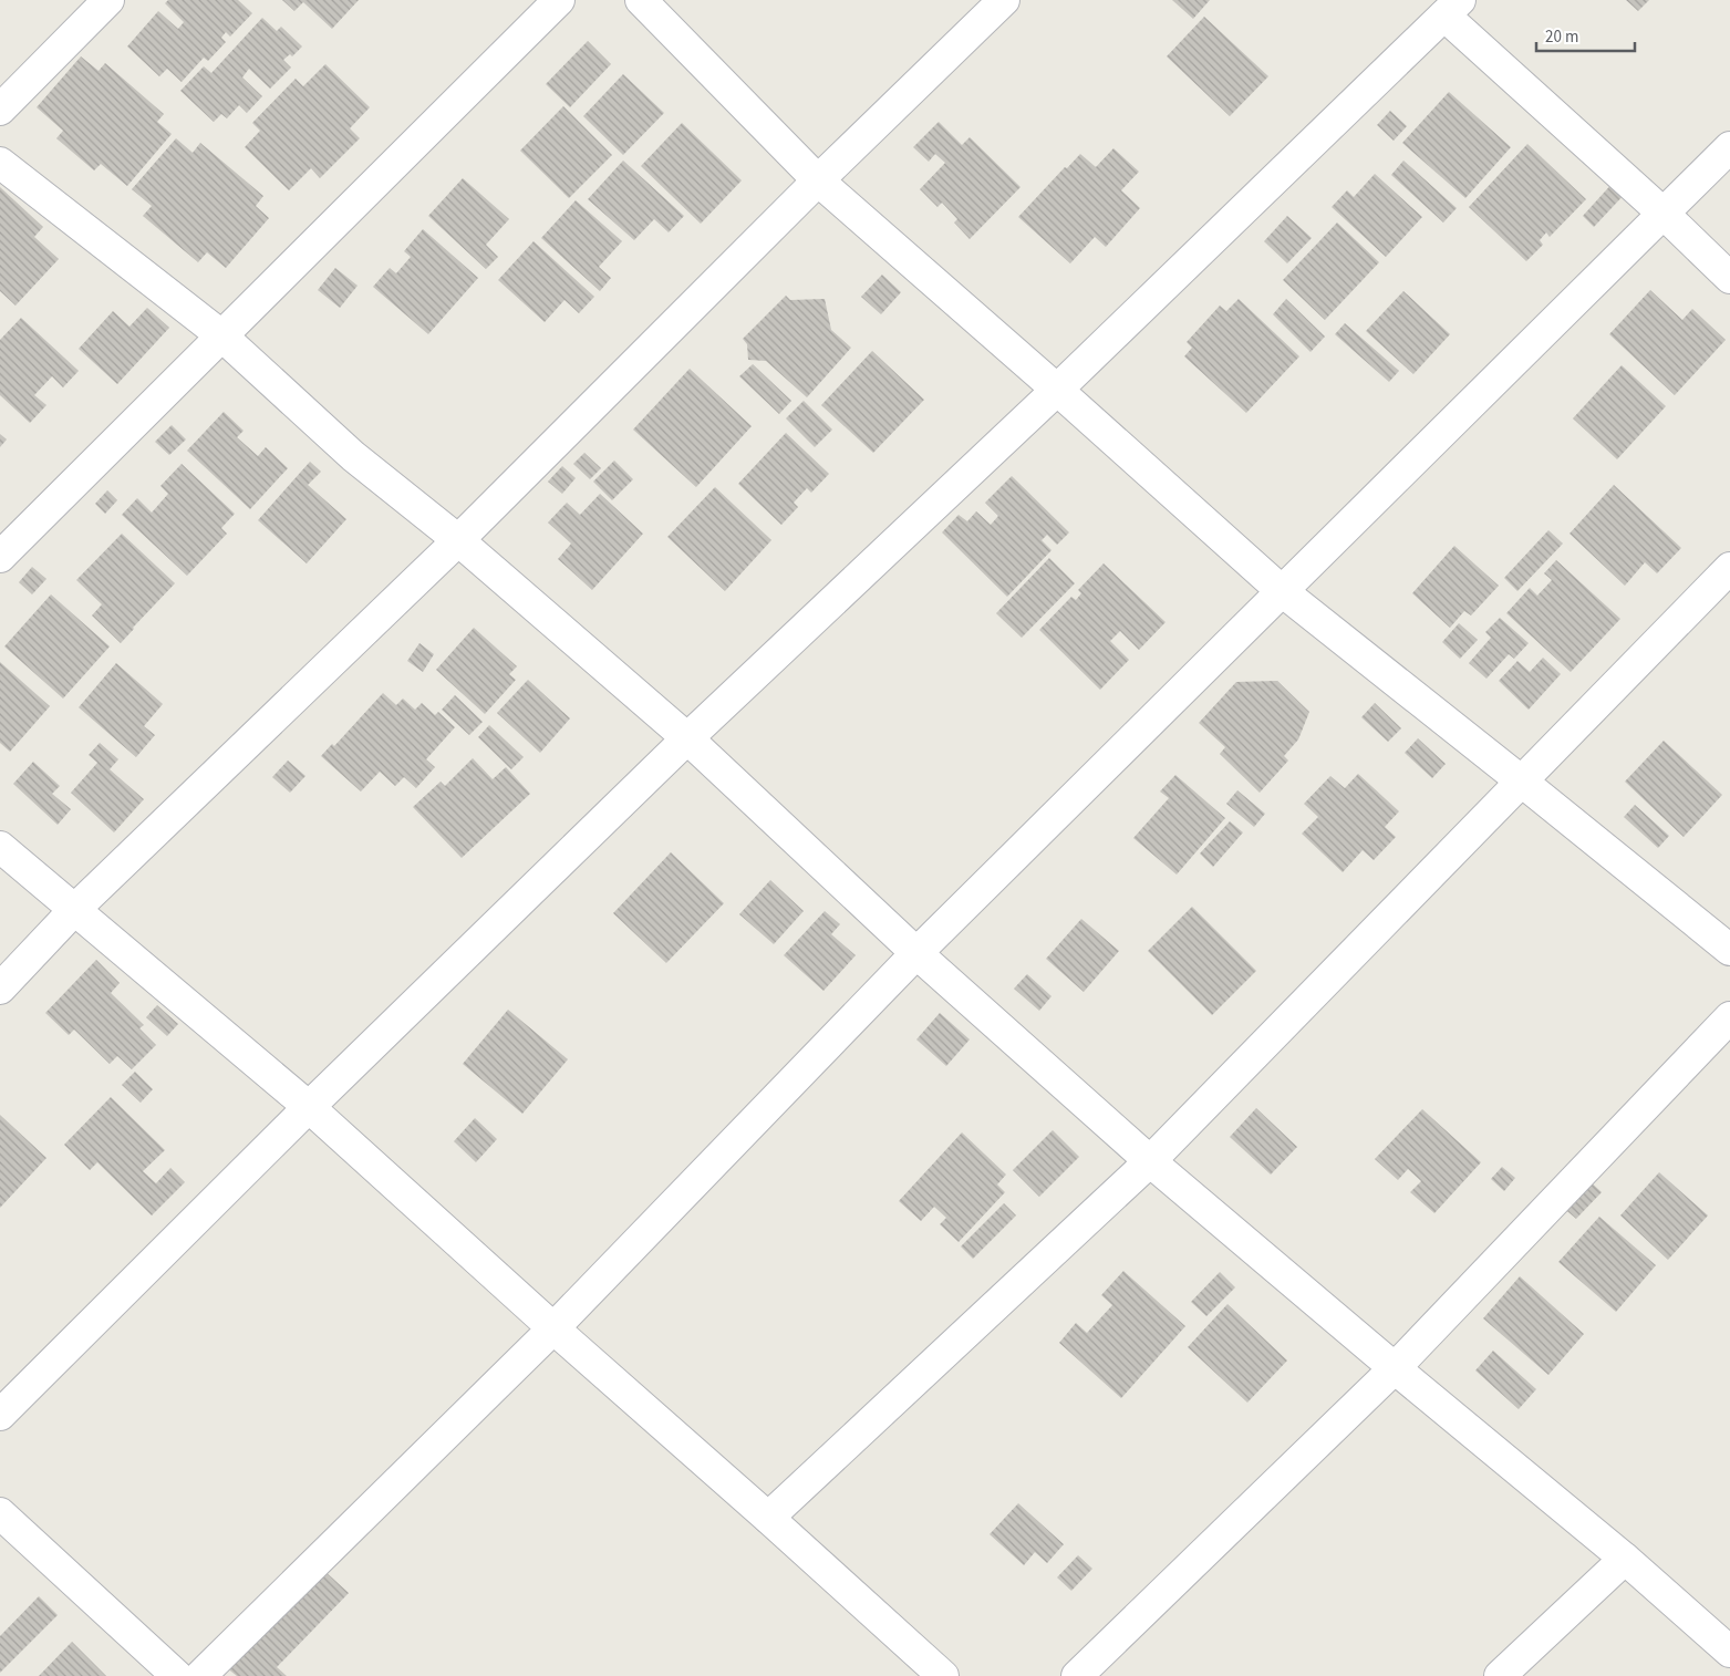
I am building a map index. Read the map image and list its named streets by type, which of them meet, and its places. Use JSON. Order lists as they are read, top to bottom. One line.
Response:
{"scale_bar":"20 m"}
